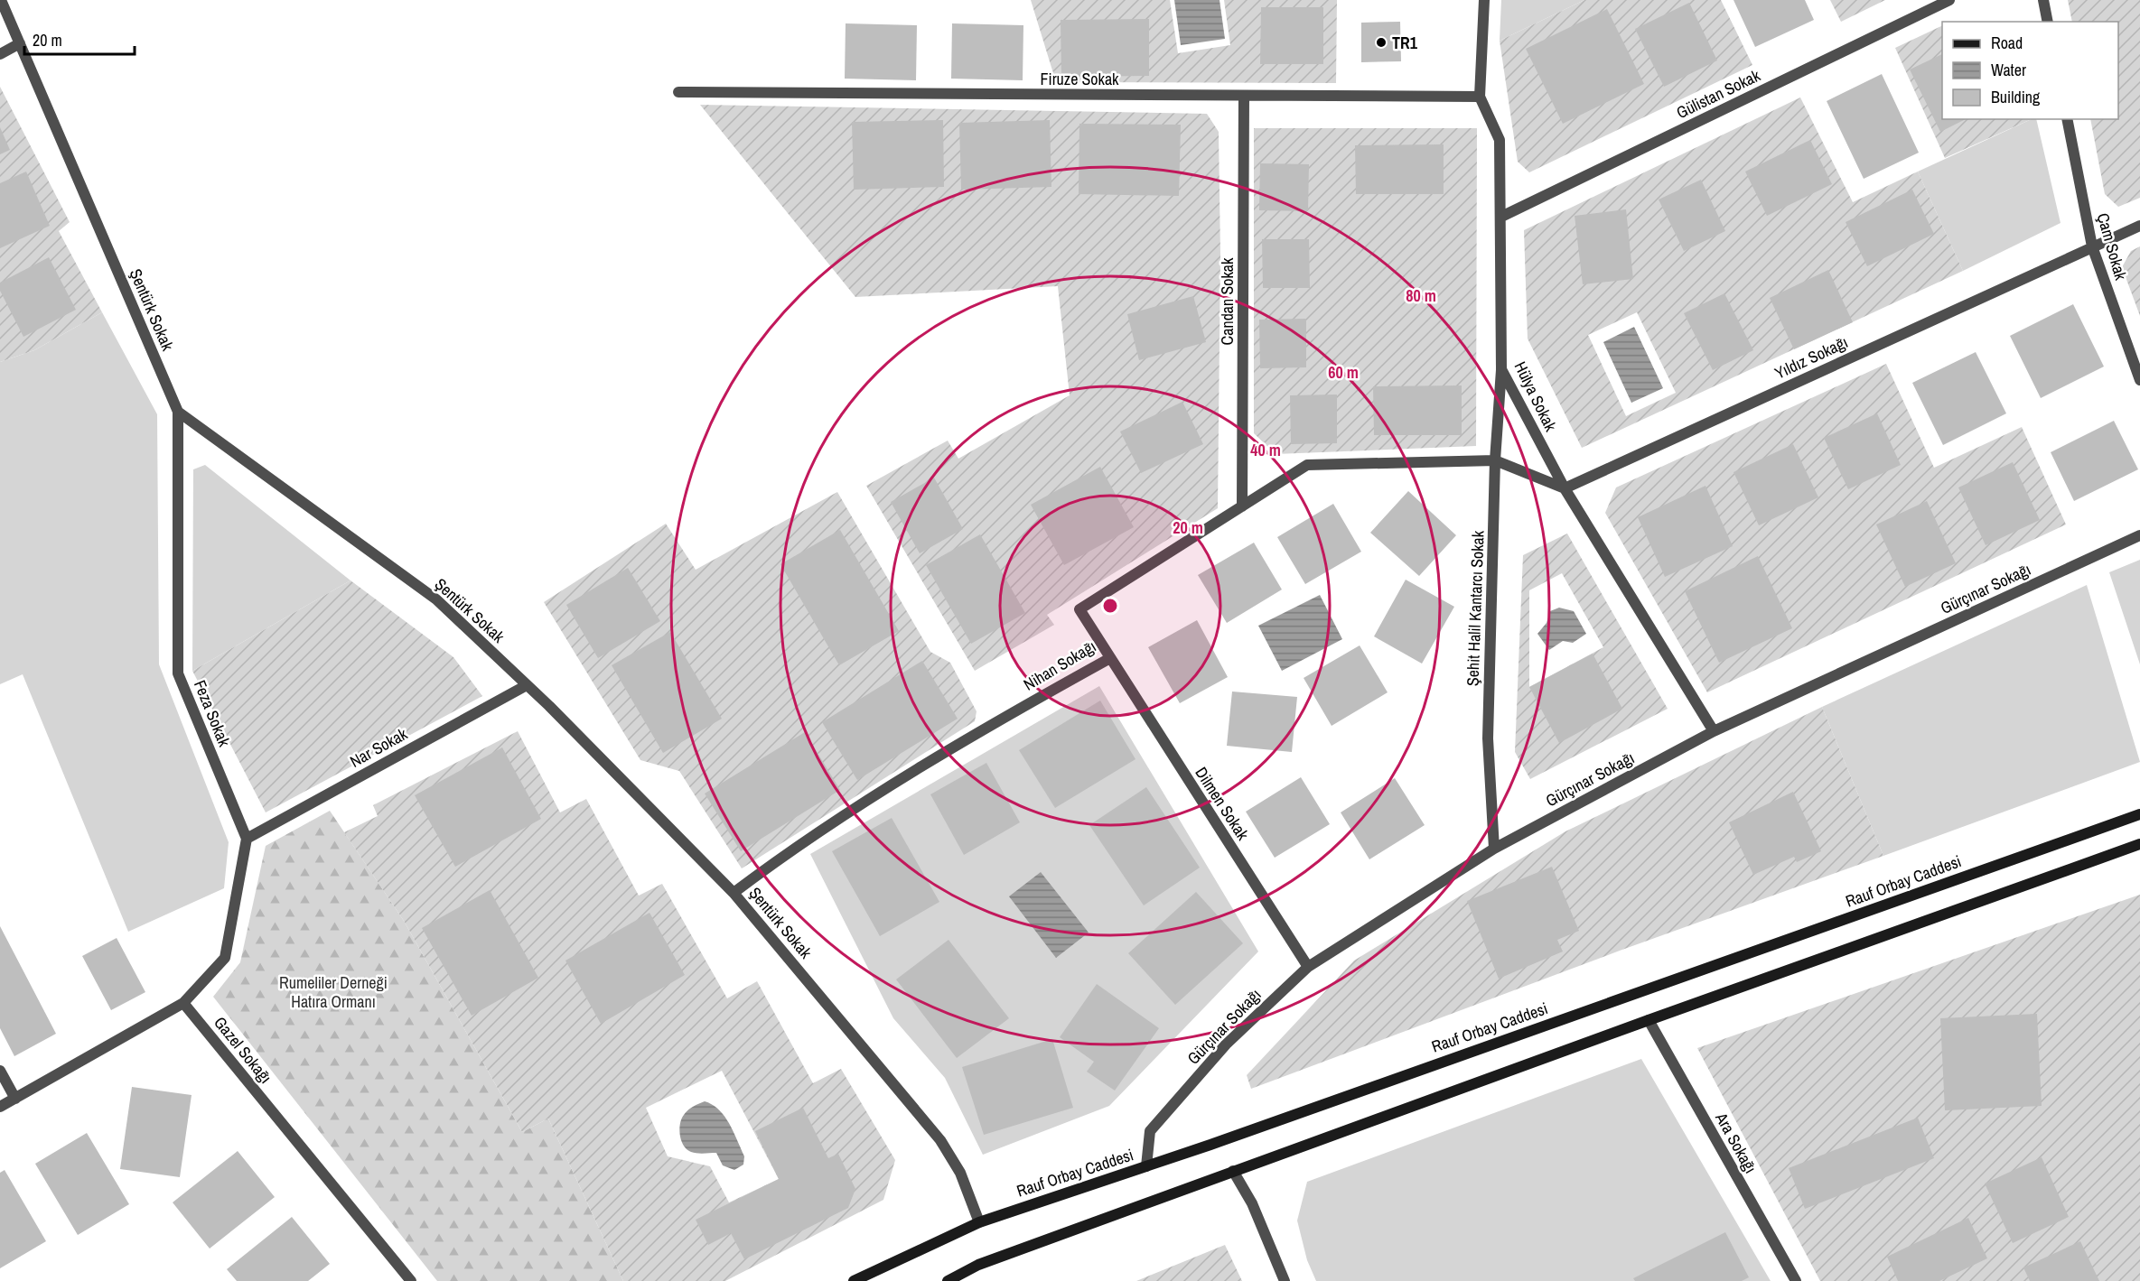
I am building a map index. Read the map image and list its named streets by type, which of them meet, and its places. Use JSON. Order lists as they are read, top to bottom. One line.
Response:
{"streets":{"street":["Firuze Sokak","Gülistan Sokak","Çam Sokak","Candan Sokak","Şentürk Sokak","Yıldız Sokağı","Hülya Sokak","Gürçınar Sokağı","Şehit Halil Kantarcı Sokak","Nihan Sokağı","Feza Sokak","Nar Sokak","Dilmen Sokak","Rauf Orbay Caddesi","Gazel Sokağı","Ara Sokağı"]},"crossings":[["Firuze Sokak","Candan Sokak"],["Firuze Sokak","Hülya Sokak"],["Gülistan Sokak","Hülya Sokak"],["Çam Sokak","Yıldız Sokağı"],["Candan Sokak","Nihan Sokağı"],["Şentürk Sokak","Nihan Sokağı"],["Şentürk Sokak","Feza Sokak"],["Şentürk Sokak","Nar Sokak"],["Şentürk Sokak","Rauf Orbay Caddesi"],["Yıldız Sokağı","Hülya Sokak"],["Hülya Sokak","Gürçınar Sokağı"],["Hülya Sokak","Şehit Halil Kantarcı Sokak"],["Gürçınar Sokağı","Şehit Halil Kantarcı Sokak"],["Gürçınar Sokağı","Dilmen Sokak"],["Gürçınar Sokağı","Rauf Orbay Caddesi"],["Şehit Halil Kantarcı Sokak","Nihan Sokağı"],["Nihan Sokağı","Dilmen Sokak"],["Feza Sokak","Nar Sokak"]],"parks":["Rumeliler Derneği Hatıra Ormanı"],"places":["TR1"],"legend":["Road","Water","Building"],"scale_bar":"20 m","rings":["80 m","60 m","40 m","20 m"]}
